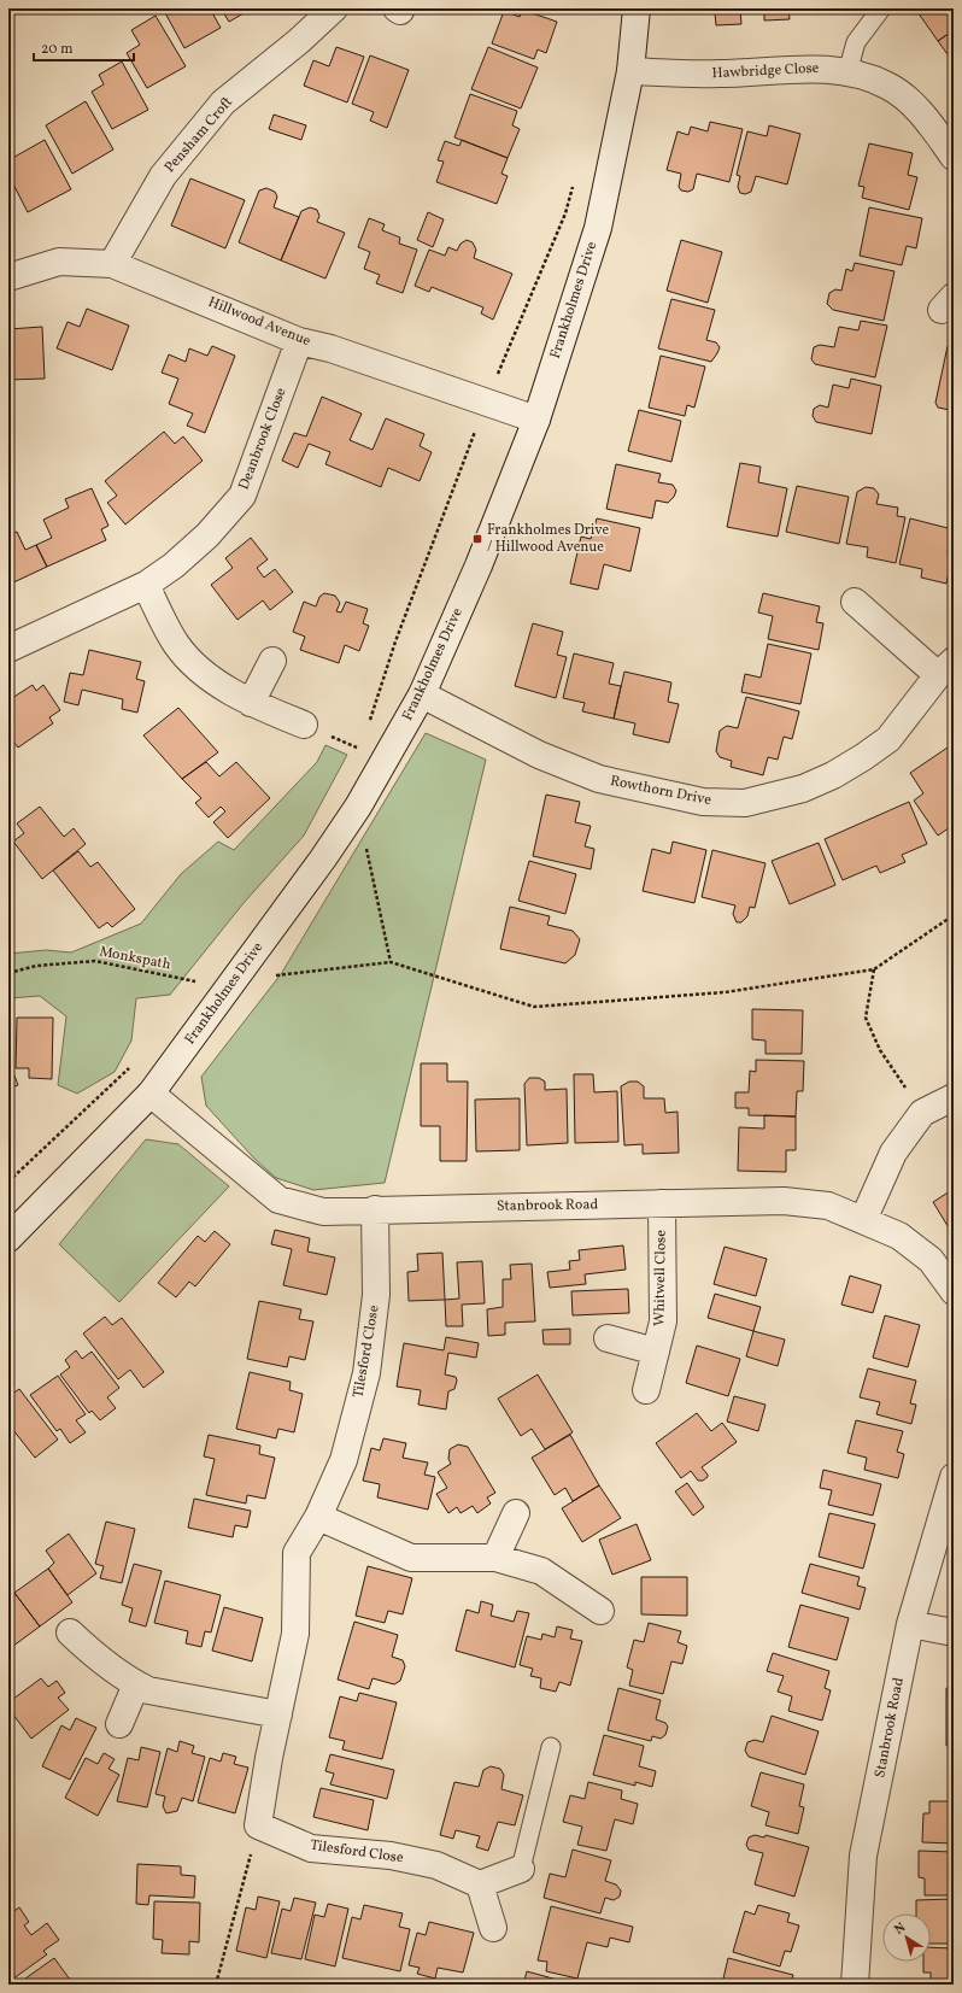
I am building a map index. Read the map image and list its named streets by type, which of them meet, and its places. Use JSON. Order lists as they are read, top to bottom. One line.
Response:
{"streets":{"street":["Hawbridge Close","Pensham Croft","Frankholmes Drive","Hillwood Avenue","Deanbrook Close","Rowthorn Drive","Stanbrook Road","Whitwell Close","Tilesford Close"],"path":["Monkspath"]},"crossings":[["Hawbridge Close","Frankholmes Drive"],["Pensham Croft","Hillwood Avenue"],["Frankholmes Drive","Hillwood Avenue"],["Frankholmes Drive","Rowthorn Drive"],["Frankholmes Drive","Monkspath"],["Frankholmes Drive","Stanbrook Road"],["Hillwood Avenue","Deanbrook Close"],["Stanbrook Road","Whitwell Close"],["Stanbrook Road","Tilesford Close"]],"places":{"transit":["Frankholmes Drive / Hillwood Avenue"]},"scale_bar":"20 m","north":"top left"}
